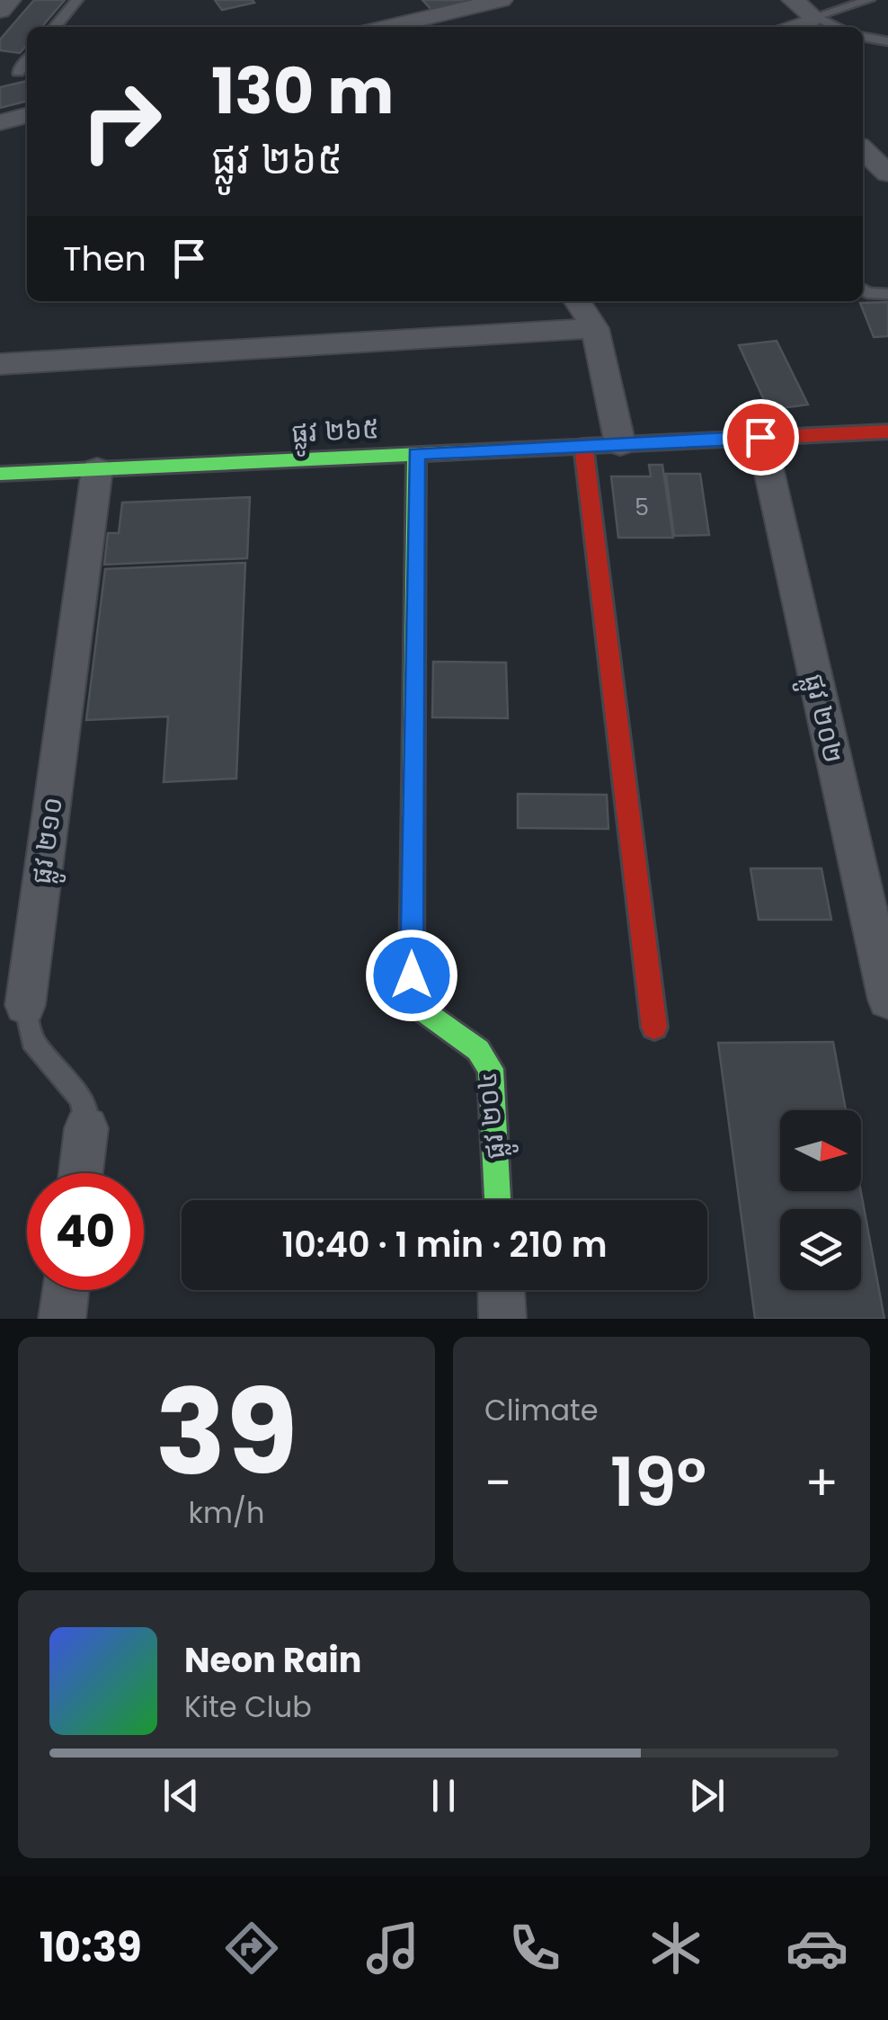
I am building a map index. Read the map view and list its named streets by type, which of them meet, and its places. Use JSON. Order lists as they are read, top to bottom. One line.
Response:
{"streets":{"street":["ផ្លូវ ២៦៥","ផ្លូវ ២០២","ផ្លូវ ២១០","ផ្លូវ ២០៤"]},"crossings":[["ផ្លូវ ២៦៥","ផ្លូវ ២០២"],["ផ្លូវ ២៦៥","ផ្លូវ ២១០"],["ផ្លូវ ២៦៥","ផ្លូវ ២០៤"]],"house_numbers":["5"],"north":"right","page":{"turn":["130 m","ផ្លូវ ២៦៥"],"then":"Then","limit":"40","trip":"10:40 · 1 min · 210 m","tile":[["39","km/h"],"Climate"],"heat":["−","19°","+"],"song":["Neon Rain","Kite Club"],"tabs":"10:39"}}
